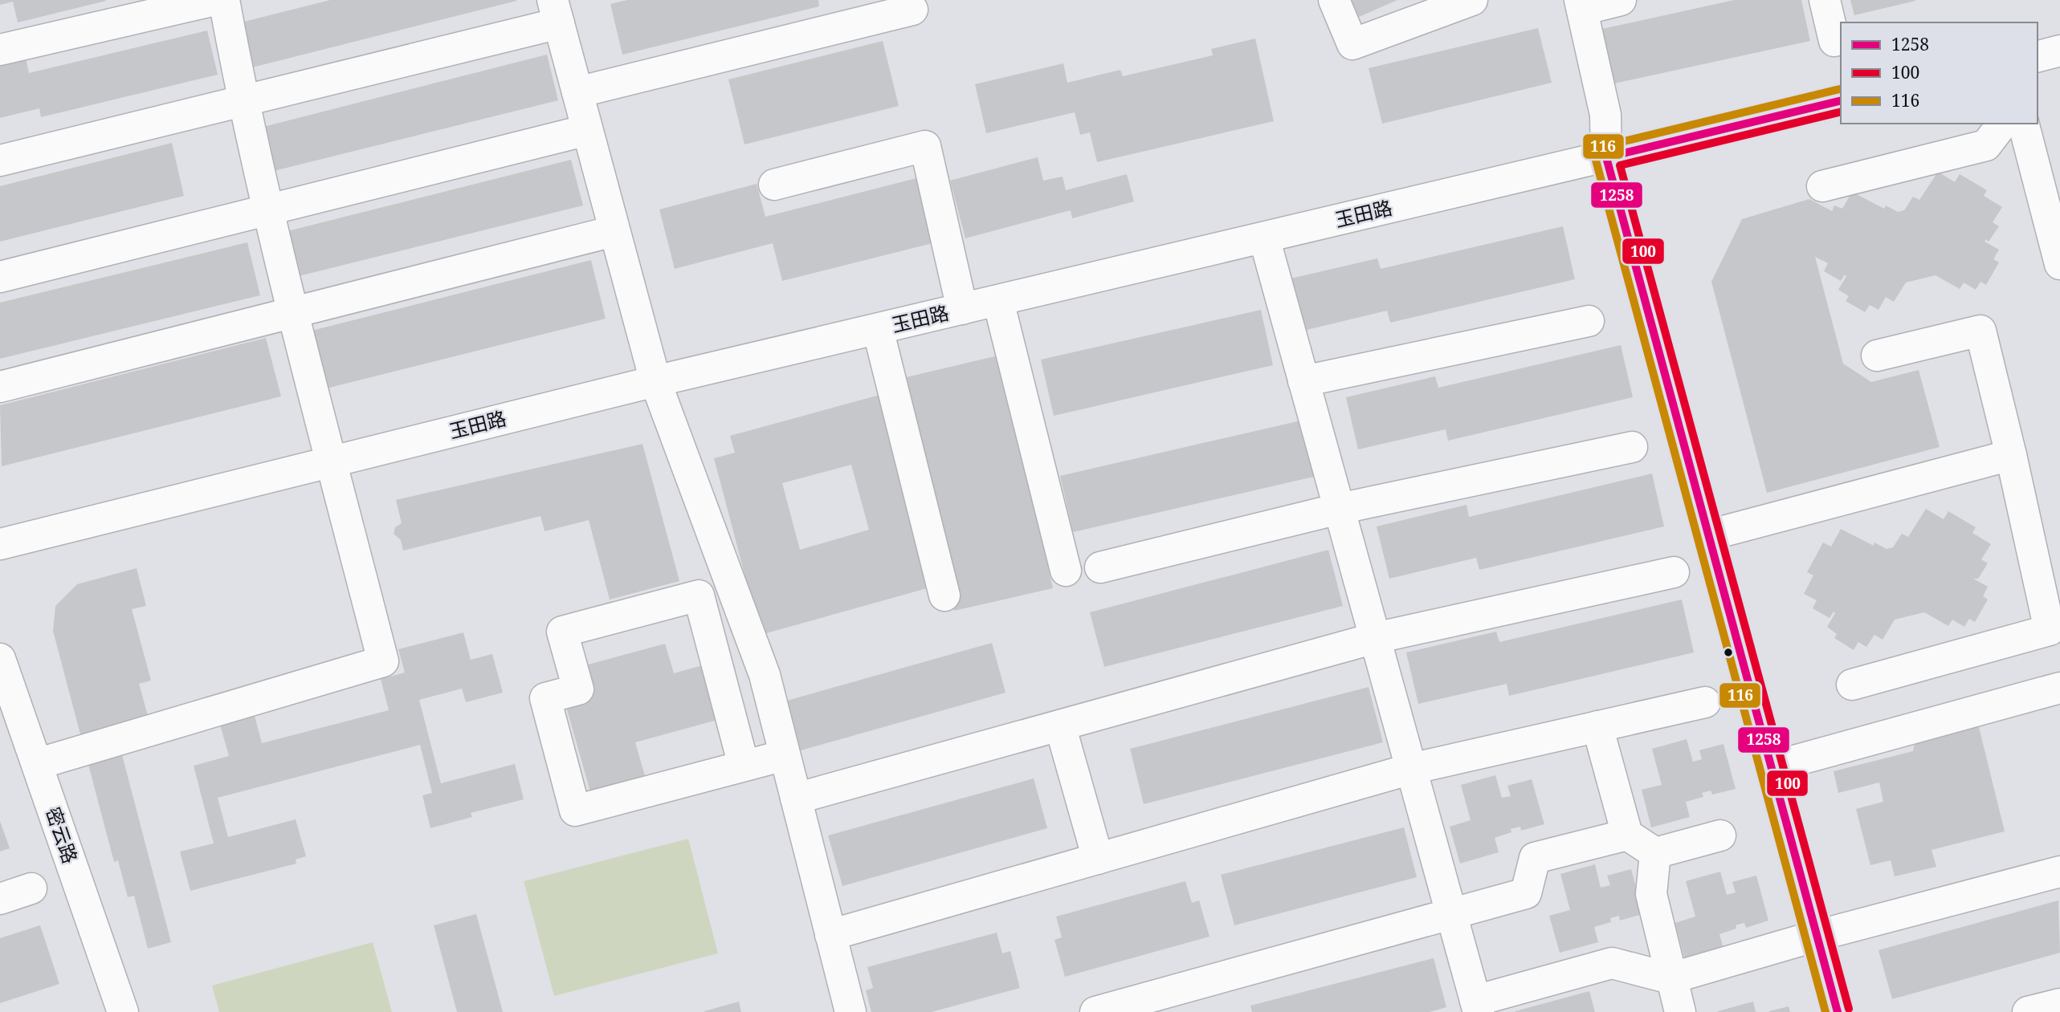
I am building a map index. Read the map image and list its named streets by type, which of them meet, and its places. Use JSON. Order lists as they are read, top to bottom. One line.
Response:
{"streets":{"street":["玉田路","密云路"]},"lines":["transit line 116","transit line 1258","transit line 100"],"legend":["1258","100","116"]}
